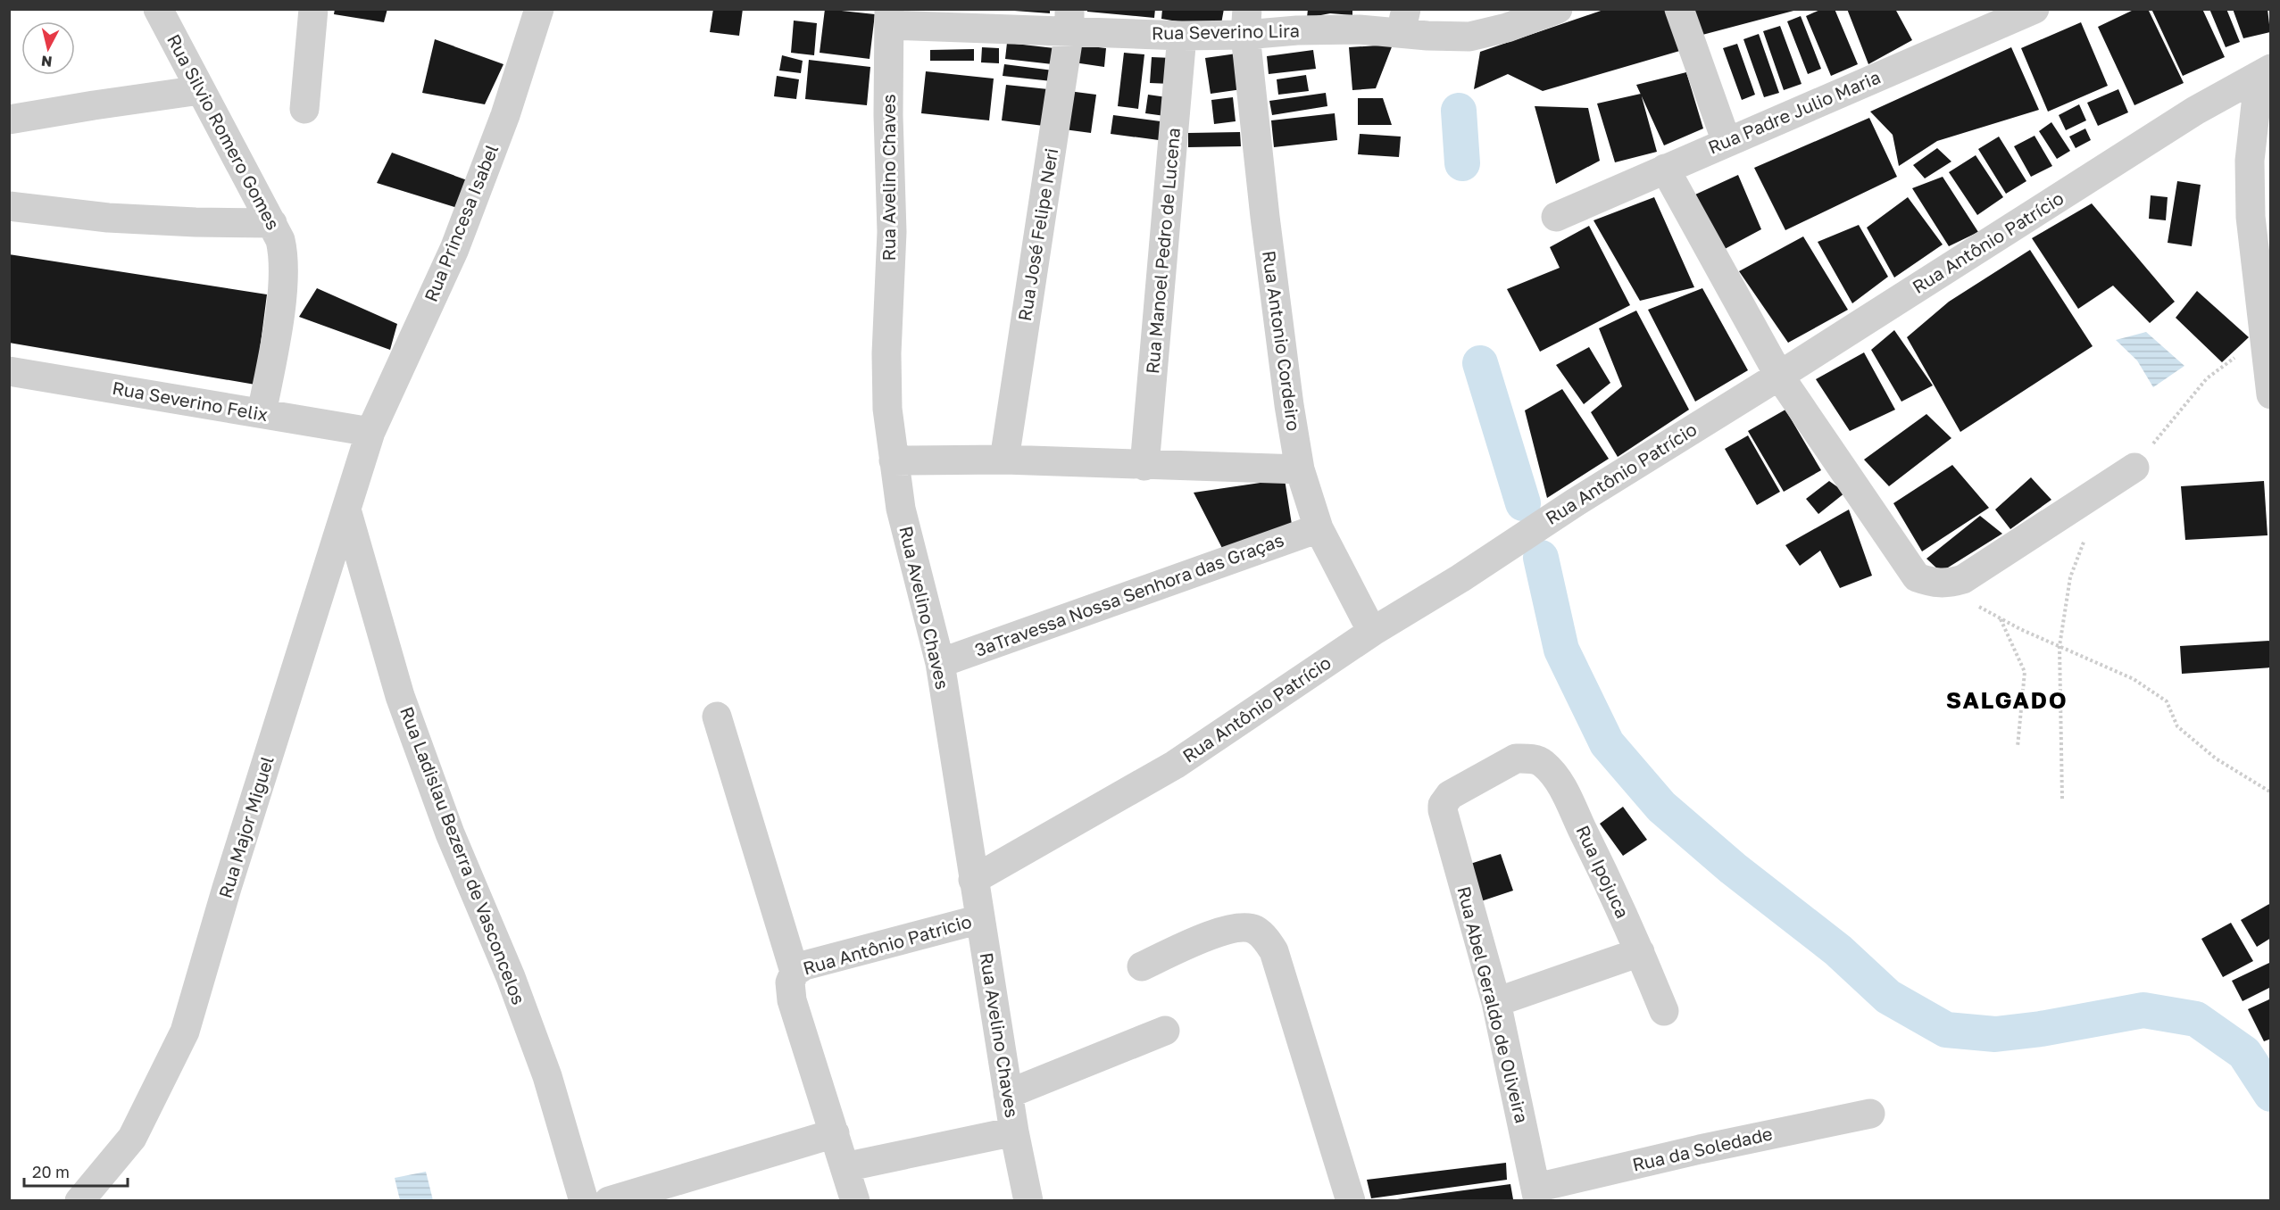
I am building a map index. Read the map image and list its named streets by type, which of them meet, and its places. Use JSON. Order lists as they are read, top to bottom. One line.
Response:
{"streets":{"street":["Rua Severino Lira","Rua Padre Julio Maria","Rua Silvio Romero Gomes","Rua Avelino Chaves","Rua Princesa Isabel","Rua José Felipe Neri","Rua Antônio Patrício","Rua Manoel Pedro de Lucena","Rua Antonio Cordeiro","Rua Severino Felix","3ªTravessa Nossa Senhora das Graças","Rua Major Miguel","Rua Ladislau Bezerra de Vasconcelos","Rua Ipojuca","Rua Antônio Patricio","Rua Abel Geraldo de Oliveira","Rua da Soledade"]},"crossings":[["Rua Severino Lira","Rua Avelino Chaves"],["Rua Severino Lira","Rua José Felipe Neri"],["Rua Severino Lira","Rua Manoel Pedro de Lucena"],["Rua Severino Lira","Rua Antonio Cordeiro"],["Rua Silvio Romero Gomes","Rua Severino Felix"],["Rua Avelino Chaves","Rua Antônio Patrício"],["Rua Avelino Chaves","3ªTravessa Nossa Senhora das Graças"],["Rua Avelino Chaves","Rua Antônio Patricio"],["Rua Princesa Isabel","Rua Severino Felix"],["Rua Princesa Isabel","Rua Major Miguel"],["Rua Antônio Patrício","Rua Antonio Cordeiro"],["Rua Antonio Cordeiro","3ªTravessa Nossa Senhora das Graças"],["Rua Severino Felix","Rua Major Miguel"],["Rua Major Miguel","Rua Ladislau Bezerra de Vasconcelos"],["Rua Ipojuca","Rua Abel Geraldo de Oliveira"],["Rua Abel Geraldo de Oliveira","Rua da Soledade"]],"districts":["SALGADO"],"scale_bar":"20 m","north":"bottom"}
